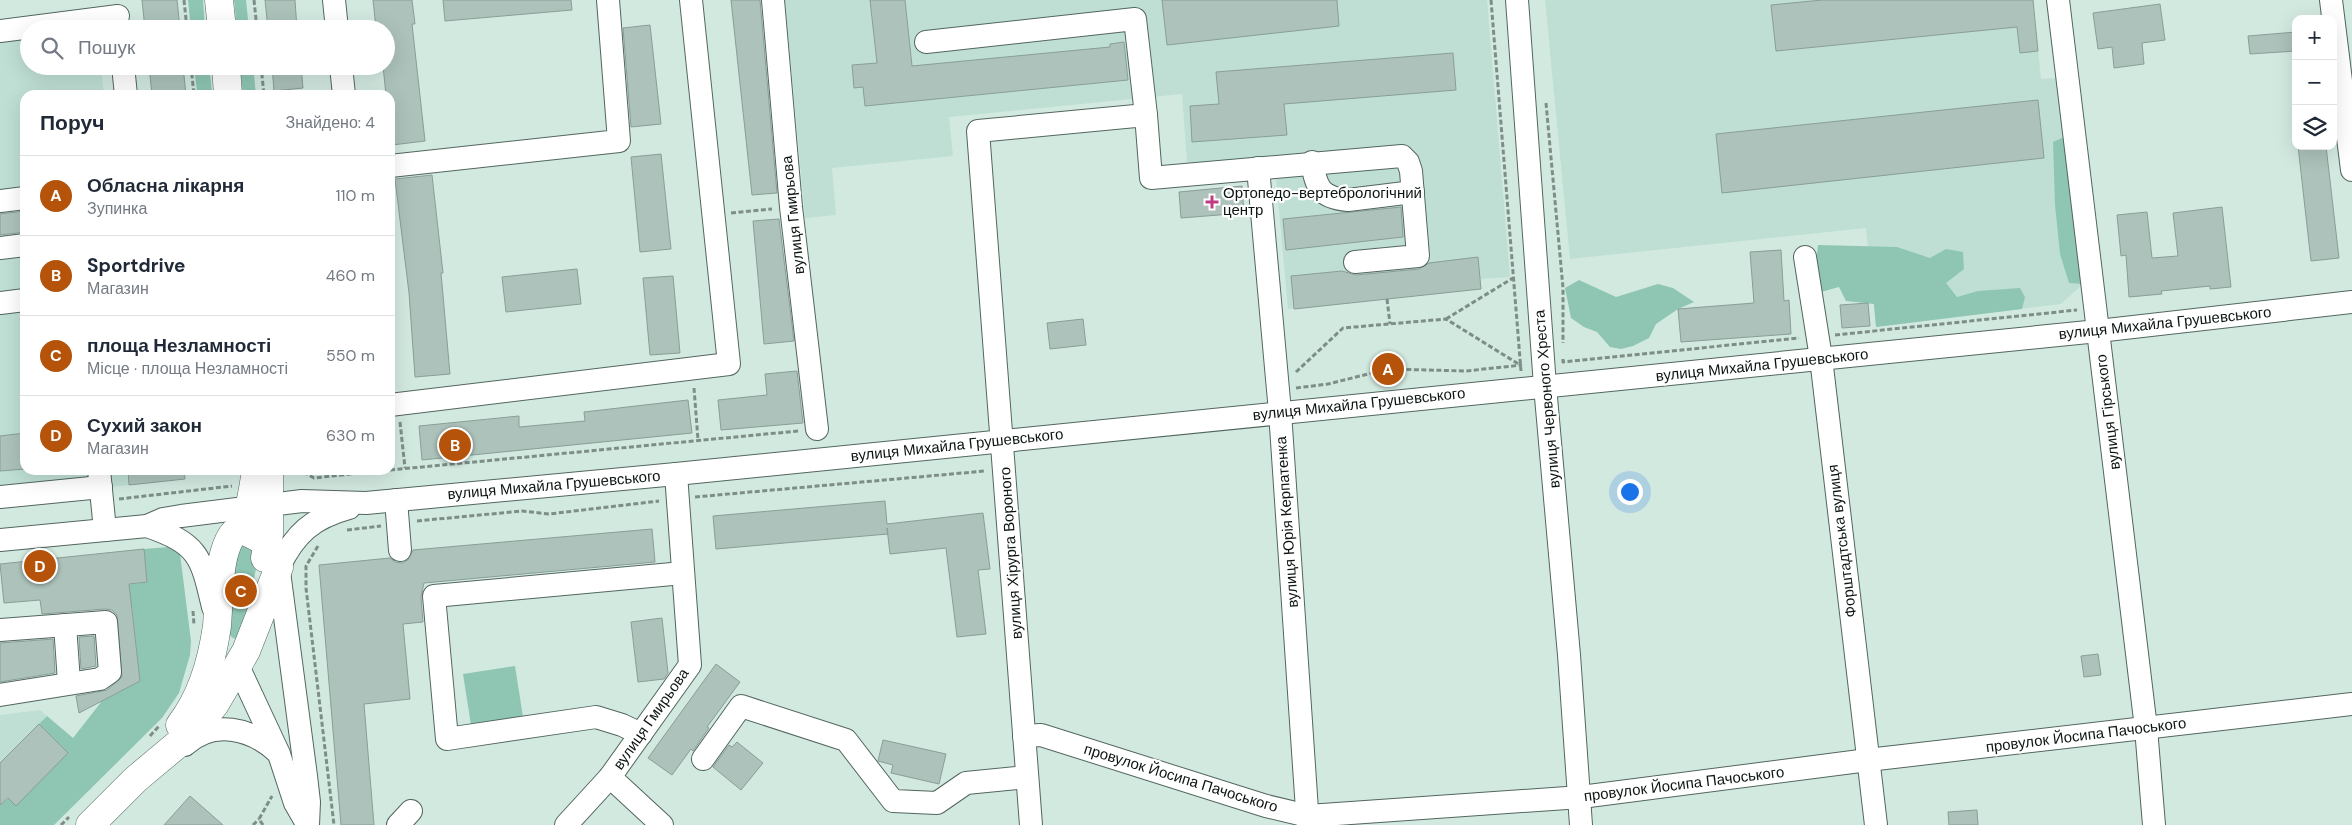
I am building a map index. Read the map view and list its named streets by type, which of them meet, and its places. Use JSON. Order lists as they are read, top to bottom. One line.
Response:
{"streets":{"street":["вулиця Гмирьова","вулиця Михайла Грушевського","вулиця Червоного Хреста","вулиця Гірського","вулиця Юрія Керпатенка","Форштадтська вулиця","вулиця Хірурга Вороного","провулок Йосипа Пачоського"]},"crossings":[["вулиця Гмирьова","вулиця Михайла Грушевського"],["вулиця Михайла Грушевського","вулиця Червоного Хреста"],["вулиця Михайла Грушевського","вулиця Гірського"],["вулиця Михайла Грушевського","вулиця Юрія Керпатенка"],["вулиця Михайла Грушевського","Форштадтська вулиця"],["вулиця Михайла Грушевського","вулиця Хірурга Вороного"],["вулиця Червоного Хреста","провулок Йосипа Пачоського"],["вулиця Гірського","провулок Йосипа Пачоського"],["вулиця Юрія Керпатенка","провулок Йосипа Пачоського"],["Форштадтська вулиця","провулок Йосипа Пачоського"],["вулиця Хірурга Вороного","провулок Йосипа Пачоського"]],"places":{"health":["Ортопедо-вертебрологічний центр"]},"page":{"map_buttons":["+","−"],"search":"Пошук","heading":["Поруч","Знайдено: 4"],"list":[{"mark":"A","name":"Обласна лікарня","note":"Зупинка","value":"110 m"},{"mark":"B","name":"Sportdrive","note":"Магазин","value":"460 m"},{"mark":"C","name":"площа Незламності","note":"Місце · площа Незламності","value":"550 m"},{"mark":"D","name":"Сухий закон","note":"Магазин","value":"630 m"}],"pins":["A","B","D","C"]}}
